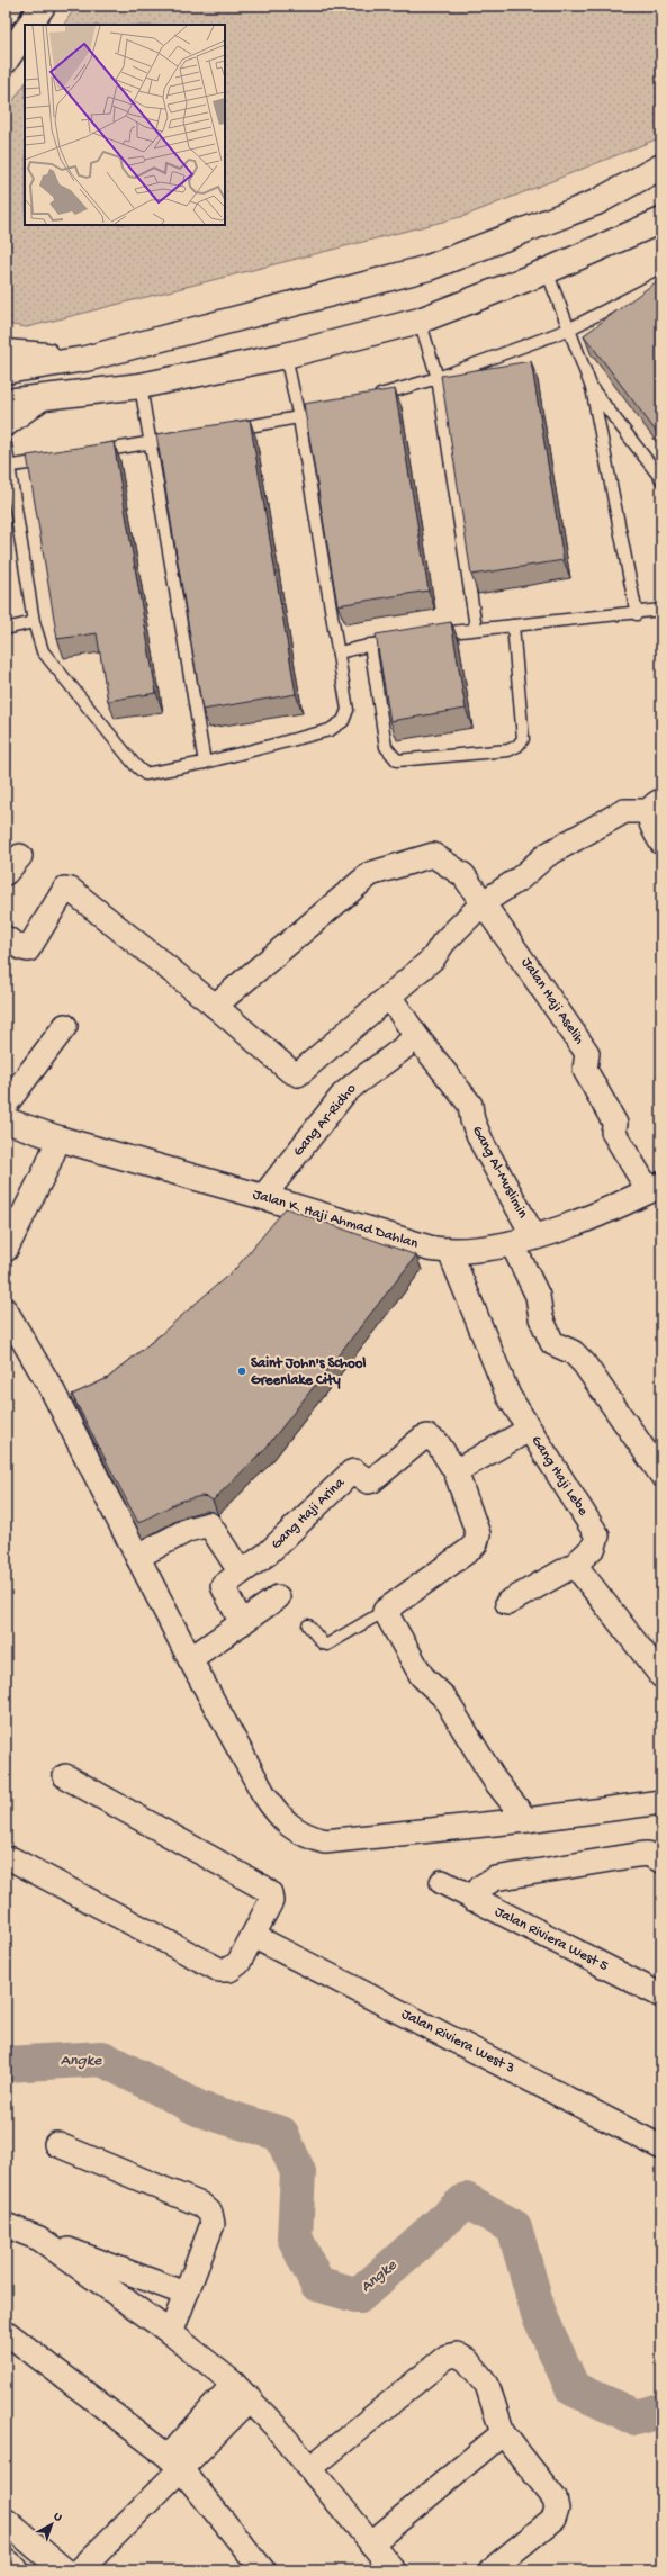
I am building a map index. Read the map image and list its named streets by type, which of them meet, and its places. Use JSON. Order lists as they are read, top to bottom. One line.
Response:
{"streets":{"main road":["Jalan K. Haji Ahmad Dahlan"],"street":["Jalan Haji Aselih","Gang Ar-Ridho","Gang Al-Muslimin","Gang Haji Lebe","Gang Haji Arina","Jalan Riviera West 5","Jalan Riviera West 3"]},"crossings":[["Jalan Haji Aselih","Jalan K. Haji Ahmad Dahlan"],["Gang Ar-Ridho","Gang Al-Muslimin"],["Gang Ar-Ridho","Jalan K. Haji Ahmad Dahlan"],["Gang Al-Muslimin","Jalan K. Haji Ahmad Dahlan"],["Jalan K. Haji Ahmad Dahlan","Gang Haji Lebe"]],"water":["Angke"],"places":["Saint John's School Greenlake City"],"north":"top right"}
